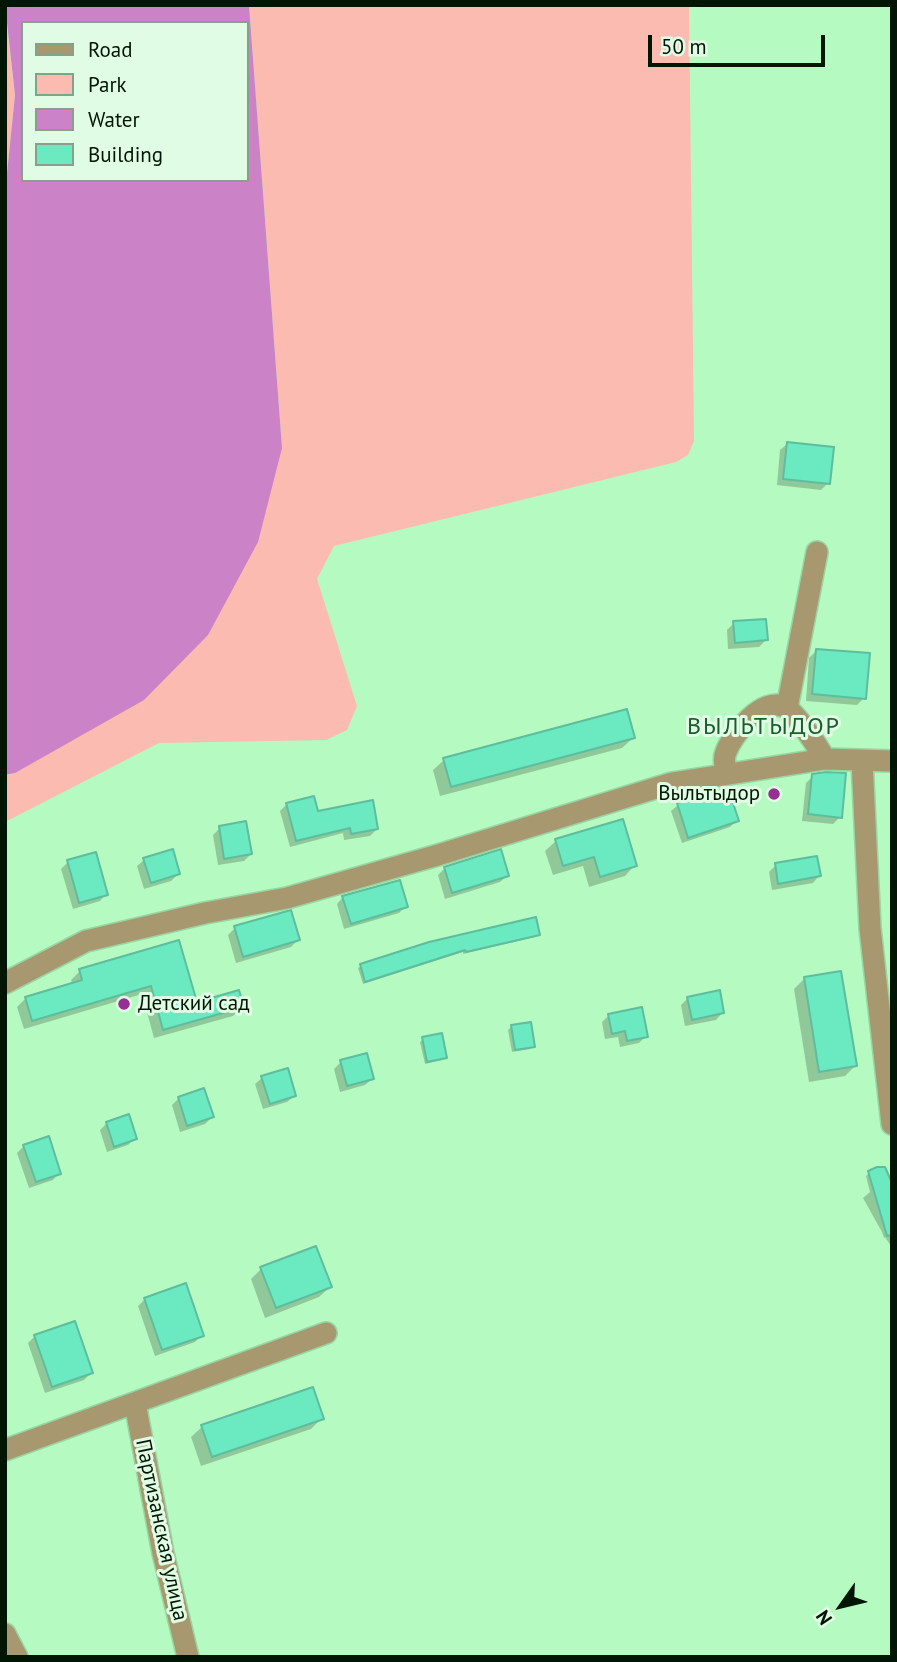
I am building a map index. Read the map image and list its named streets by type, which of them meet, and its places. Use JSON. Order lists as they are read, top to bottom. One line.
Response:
{"streets":{"street":["Партизанская улица"]},"districts":["ВЫЛЬТЫДОР"],"places":["Выльтыдор","Детский сад"],"legend":["Road","Park","Water","Building"],"scale_bar":"50 m","north":"bottom left"}
